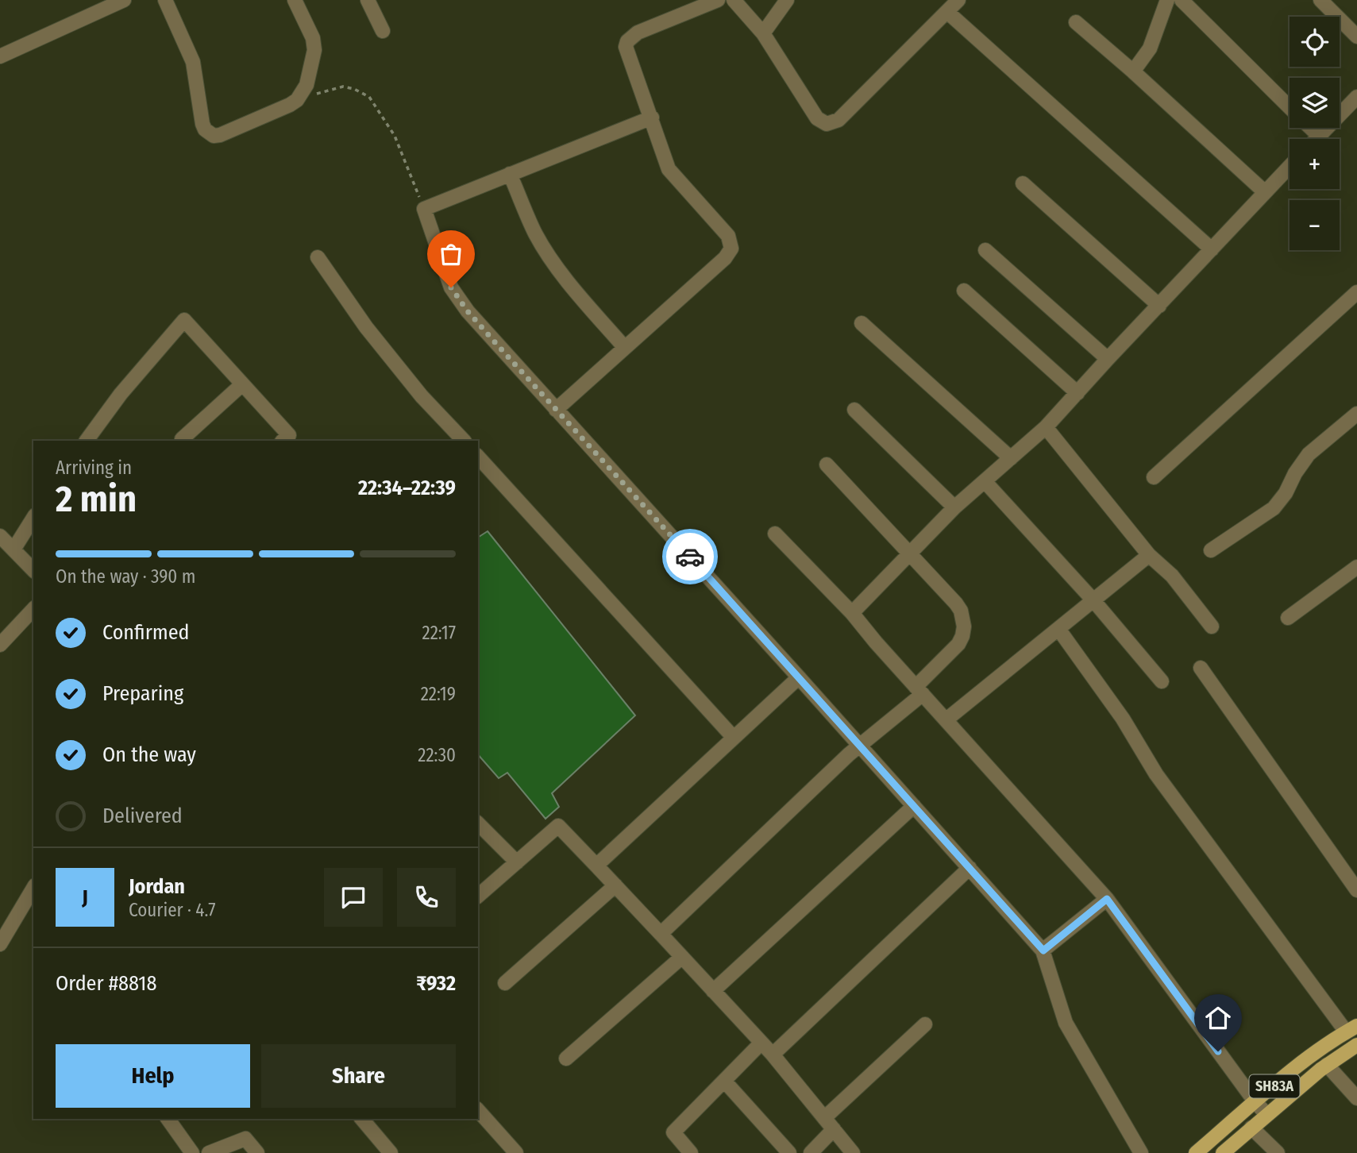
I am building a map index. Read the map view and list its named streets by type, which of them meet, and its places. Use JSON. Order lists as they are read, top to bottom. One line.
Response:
{"streets":{"main road":["SH83A"]},"page":{"map_buttons":["+","−"],"heading":["2 min","Arriving in","22:34–22:39"],"panel":["Jordan","Courier · 4.7","Order #8818","₹932"],"bar":"On the way · 390 m","list":[["Confirmed","22:17"],["Preparing","22:19"],["On the way","22:30"],"Delivered"],"round":"J","buttons":["Help","Share"]}}
